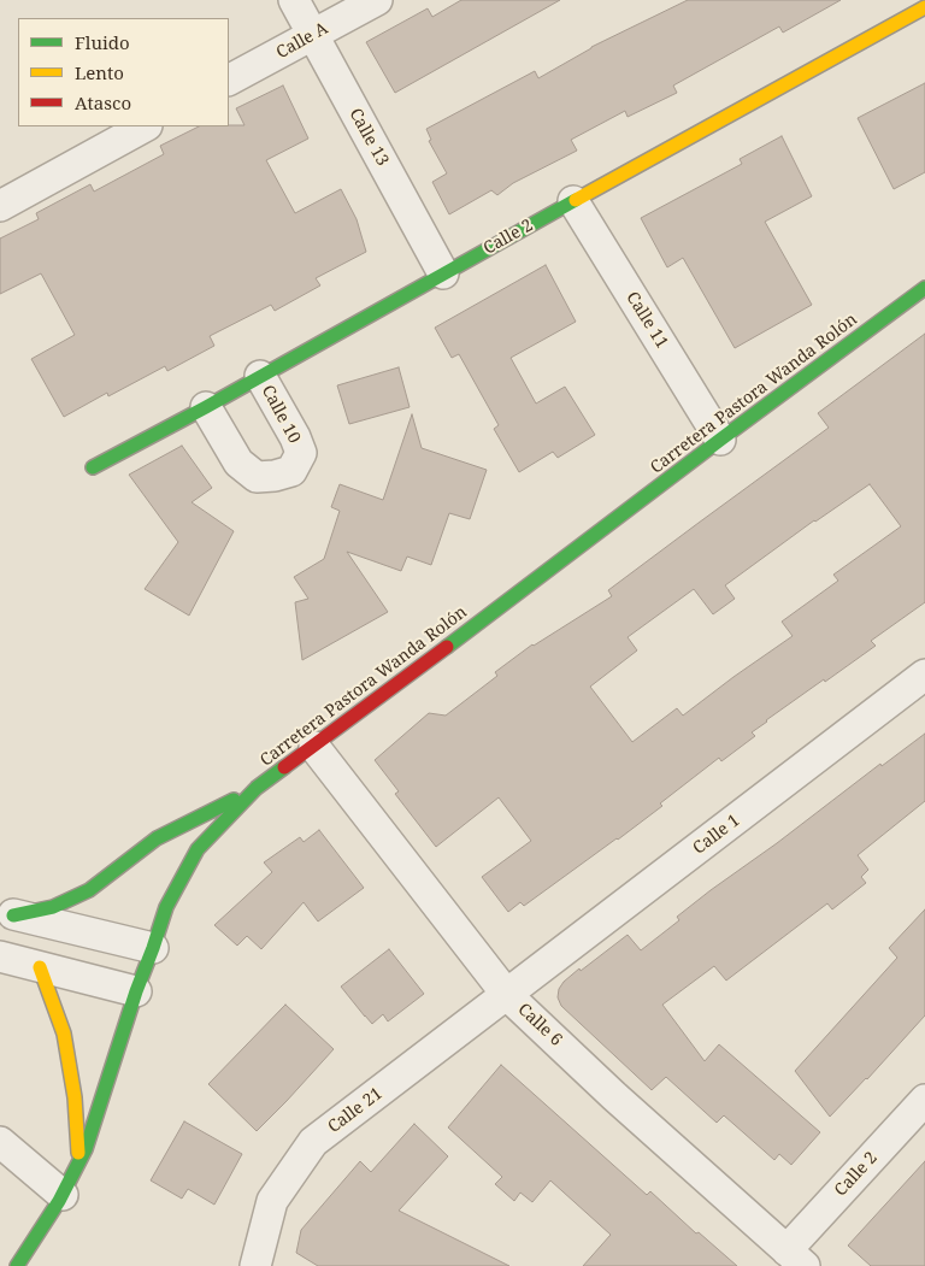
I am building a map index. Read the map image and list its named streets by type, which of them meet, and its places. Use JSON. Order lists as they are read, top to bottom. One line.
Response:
{"streets":{"street":["Calle A","Calle 13","Calle 2","Calle 11","Carretera Pastora Wanda Rolón","Calle 10","Calle 1","Calle 6","Calle 21"]},"crossings":[["Calle A","Calle 13"],["Calle 13","Calle 2"],["Calle 2","Calle 11"],["Calle 2","Calle 10"],["Calle 2","Calle 6"],["Calle 11","Carretera Pastora Wanda Rolón"],["Carretera Pastora Wanda Rolón","Calle 6"],["Calle 1","Calle 6"],["Calle 1","Calle 21"],["Calle 6","Calle 21"]],"legend":["Fluido","Lento","Atasco"]}
